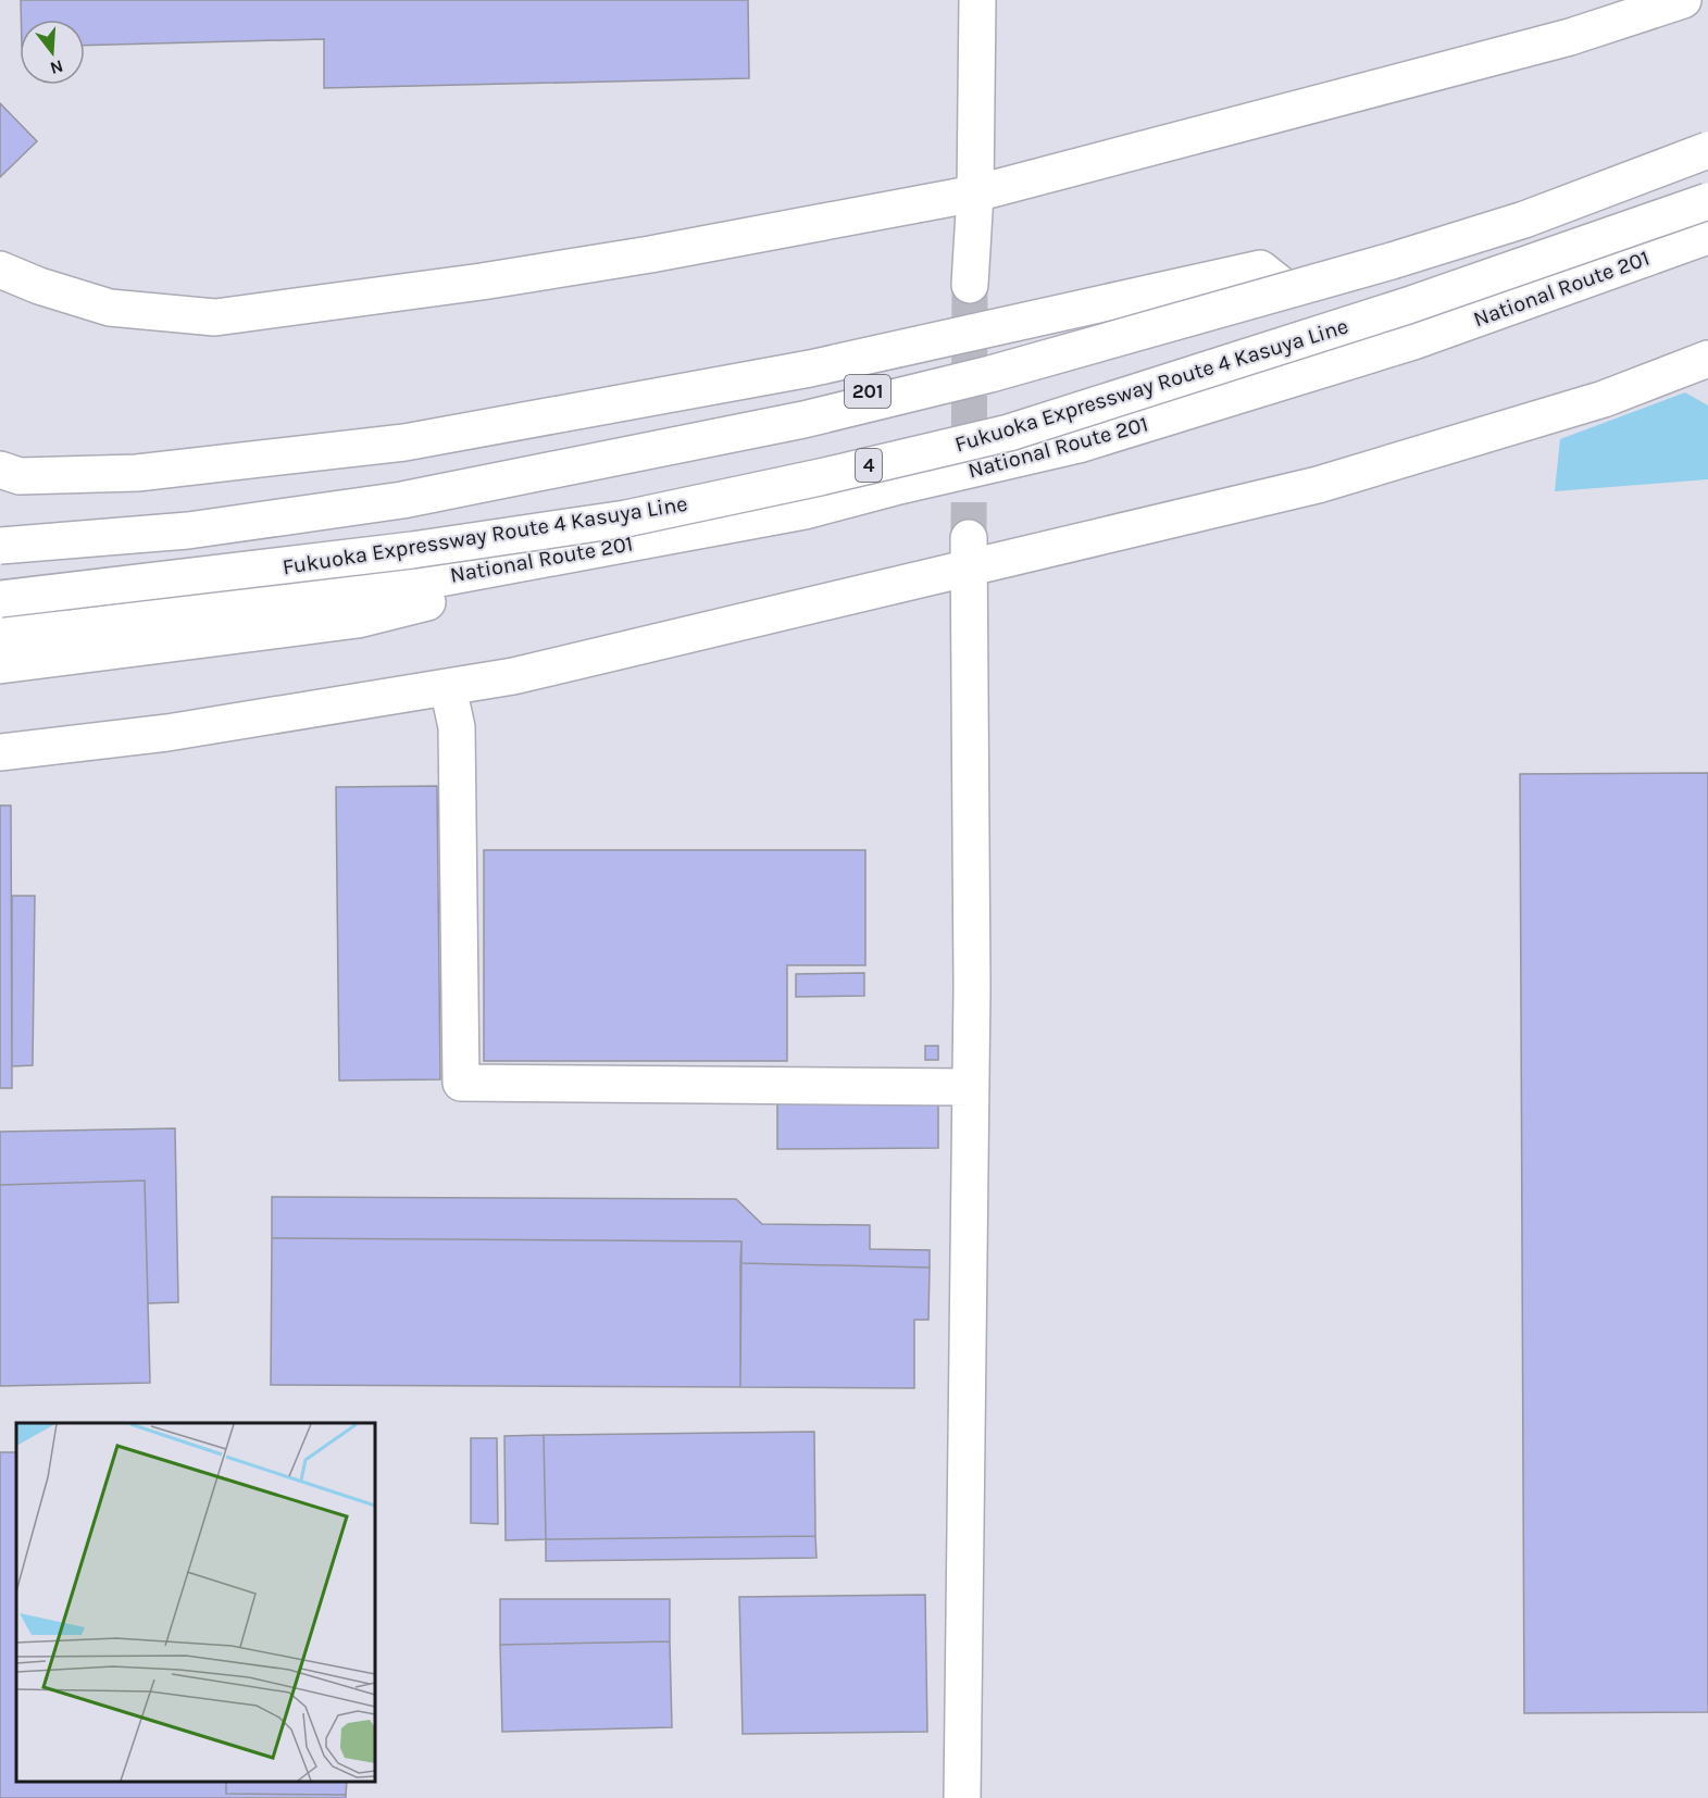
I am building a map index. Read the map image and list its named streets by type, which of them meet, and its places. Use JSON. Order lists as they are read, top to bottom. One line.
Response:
{"streets":{"main road":["National Route 201","Fukuoka Expressway Route 4 Kasuya Line","201","4"]},"north":"bottom"}
